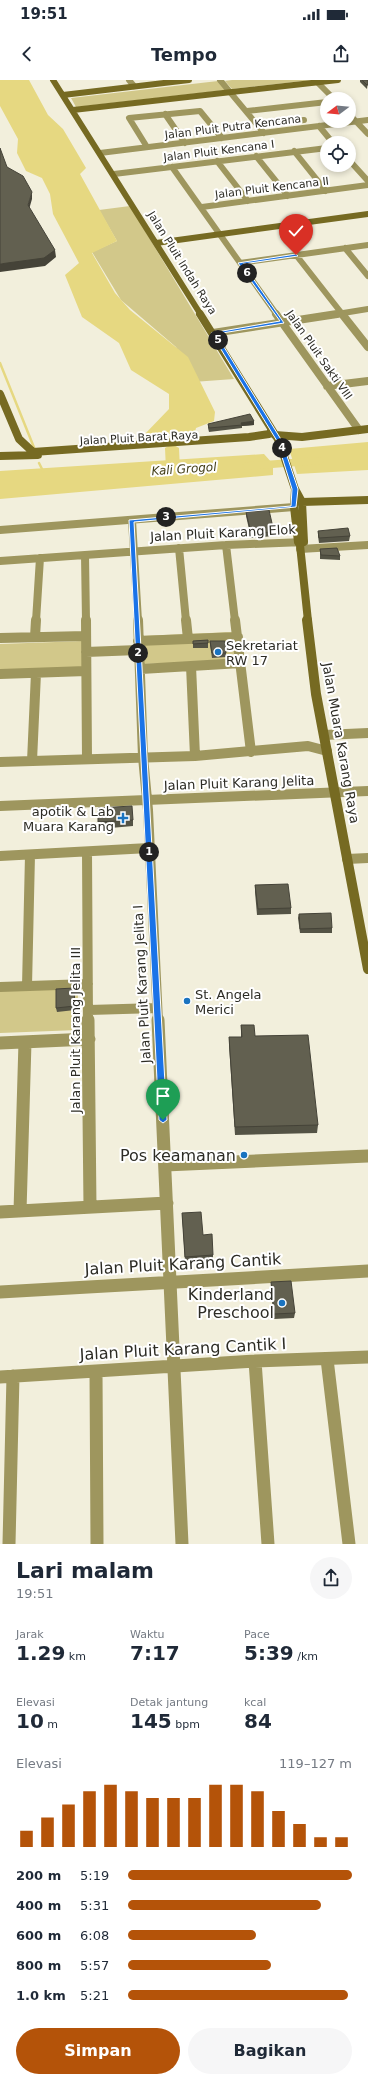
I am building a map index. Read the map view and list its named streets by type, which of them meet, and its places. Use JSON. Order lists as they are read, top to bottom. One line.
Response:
{"streets":{"street":["Jalan Pluit Putra Kencana","Jalan Pluit Kencana I","Jalan Pluit Kencana II","Jalan Pluit Indah Raya","Jalan Pluit Sakti VIII","Jalan Pluit Barat Raya","Jalan Pluit Karang Elok","Jalan Muara Karang Raya","Jalan Pluit Karang Jelita","Jalan Pluit Karang Jelita I","Jalan Pluit Karang Jelita III","Jalan Pluit Karang Cantik","Jalan Pluit Karang Cantik I"]},"crossings":[["Jalan Pluit Putra Kencana","Jalan Pluit Indah Raya"],["Jalan Pluit Kencana I","Jalan Pluit Indah Raya"],["Jalan Pluit Kencana I","Jalan Pluit Sakti VIII"],["Jalan Pluit Kencana II","Jalan Pluit Sakti VIII"],["Jalan Pluit Indah Raya","Jalan Pluit Barat Raya"],["Jalan Pluit Indah Raya","Jalan Muara Karang Raya"],["Jalan Pluit Sakti VIII","Jalan Pluit Barat Raya"],["Jalan Pluit Karang Elok","Jalan Muara Karang Raya"],["Jalan Pluit Karang Elok","Jalan Pluit Karang Jelita I"],["Jalan Muara Karang Raya","Jalan Pluit Karang Jelita"],["Jalan Pluit Karang Jelita","Jalan Pluit Karang Jelita I"],["Jalan Pluit Karang Jelita I","Jalan Pluit Karang Cantik"],["Jalan Pluit Karang Jelita I","Jalan Pluit Karang Cantik I"]],"water":["Kali Grogol"],"places":{"other":["Sekretariat RW 17","St. Angela Merici","Pos keamanan","Kinderland Preschool"],"health":["apotik & Lab Muara Karang"]},"north":"left","page":{"status":"19:51","header":"Tempo","pins":["6","5","4","3","2","1"],"heading":["Lari malam","19:51"],"stats":[["Jarak","1.29 km"],["Waktu","7:17"],["Pace","5:39 /km"],["Elevasi","10 m"],["Detak jantung","145 bpm"],["kcal","84"]],"chart":["Elevasi","119–127 m"],"list":[{"name":"200 m","note":"5:19"},{"name":"400 m","note":"5:31"},{"name":"600 m","note":"6:08"},{"name":"800 m","note":"5:57"},{"name":"1.0 km","note":"5:21"}],"buttons":["Simpan","Bagikan"]}}
